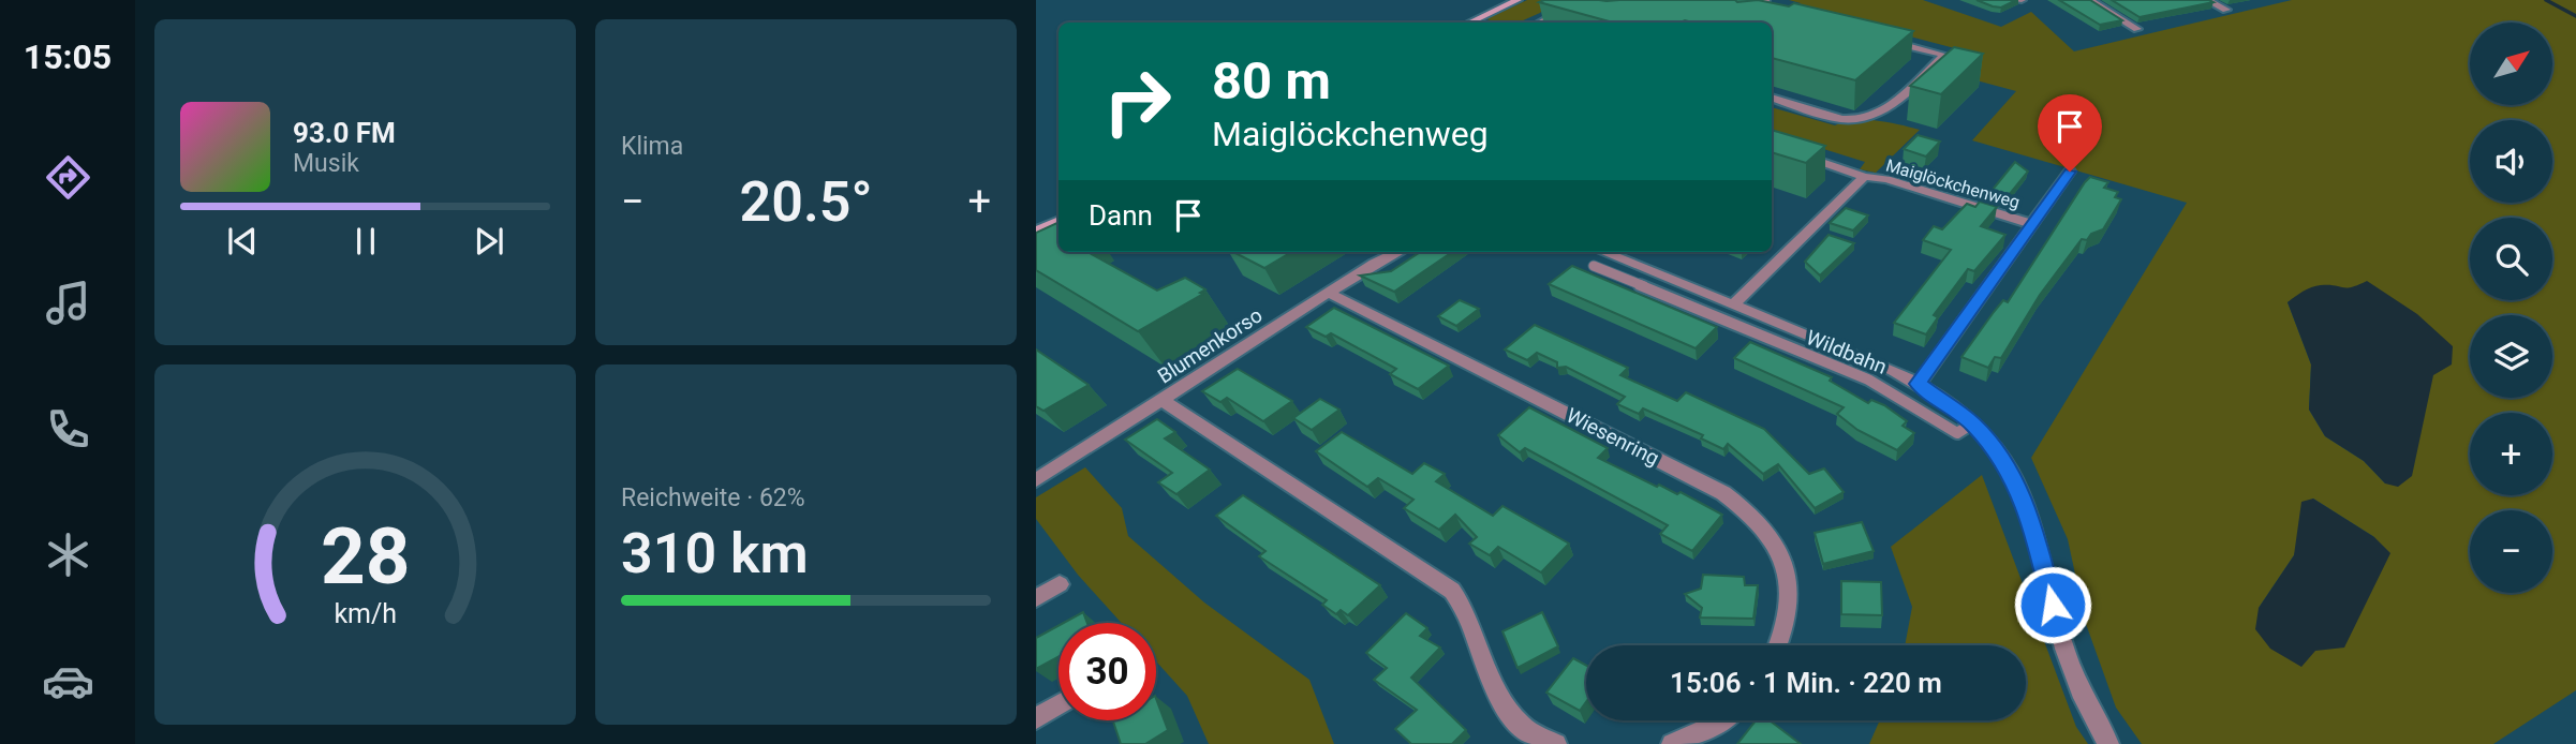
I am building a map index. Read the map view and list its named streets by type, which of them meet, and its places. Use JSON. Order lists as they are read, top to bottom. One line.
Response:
{"streets":{"street":["Maiglöckchenweg","Blumenkorso","Wildbahn","Wiesenring"]},"crossings":[["Maiglöckchenweg","Wildbahn"],["Blumenkorso","Wiesenring"]],"north":"top right","page":{"tabs":"15:05","tile":["Klima",["Reichweite · 62%","310 km"]],"map_buttons":["+","−"],"turn":["80 m","Maiglöckchenweg"],"song":["93.0 FM","Musik"],"heat":["−","20.5°","+"],"then":"Dann","limit":"30","trip":"15:06 · 1 Min. · 220 m","gauge":["28","km/h"]}}
